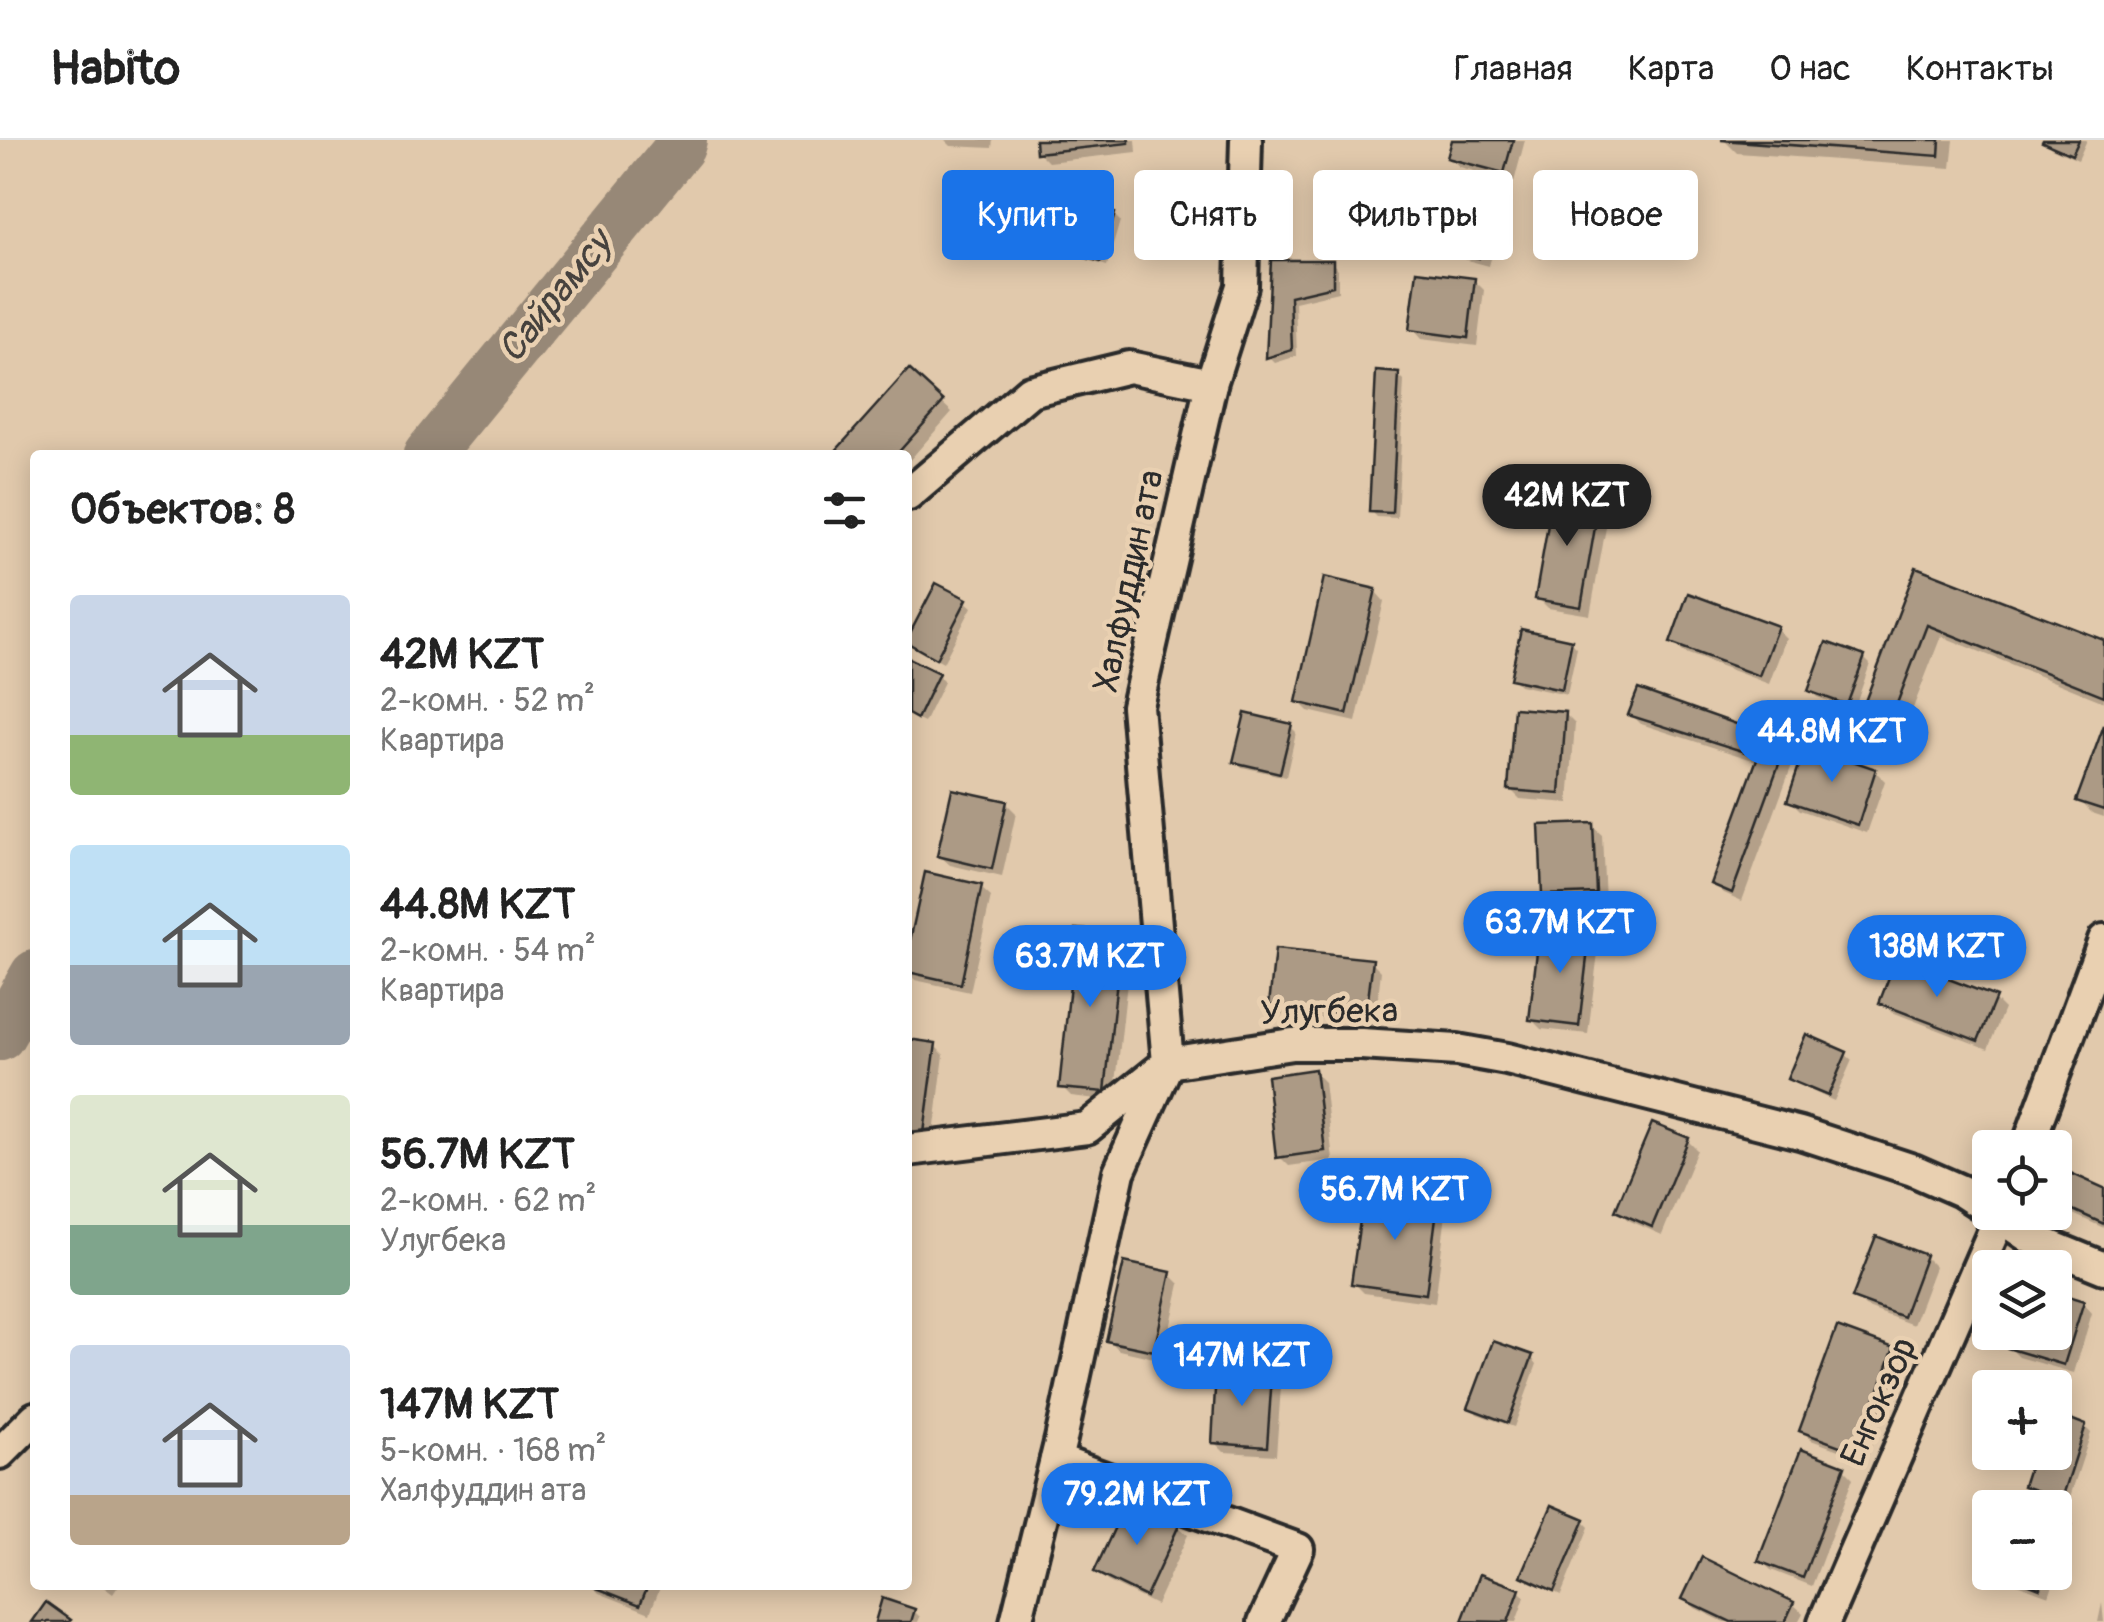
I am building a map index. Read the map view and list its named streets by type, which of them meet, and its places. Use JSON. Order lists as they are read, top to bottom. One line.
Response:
{"streets":{"street":["Халфуддин ата","Улугбека","Енгокзор"]},"crossings":[["Халфуддин ата","Улугбека"]],"water":["Сайрамсу"],"page":{"header":"Habito","nav":["Главная","Карта","О нас","Контакты"],"chip":["Купить","Снять","Фильтры","Новое"],"heading":"Объектов: 8","price":["42M KZT","44.8M KZT","63.7M KZT","138M KZT","63.7M KZT","56.7M KZT","147M KZT","79.2M KZT"],"list":[{"name":"42M KZT","note":"2-комн. · 52 m² · Квартира"},{"name":"44.8M KZT","note":"2-комн. · 54 m² · Квартира"},{"name":"56.7M KZT","note":"2-комн. · 62 m² · Улугбека"},{"name":"147M KZT","note":"5-комн. · 168 m² · Халфуддин ата"}],"map_buttons":["+","−"]}}
